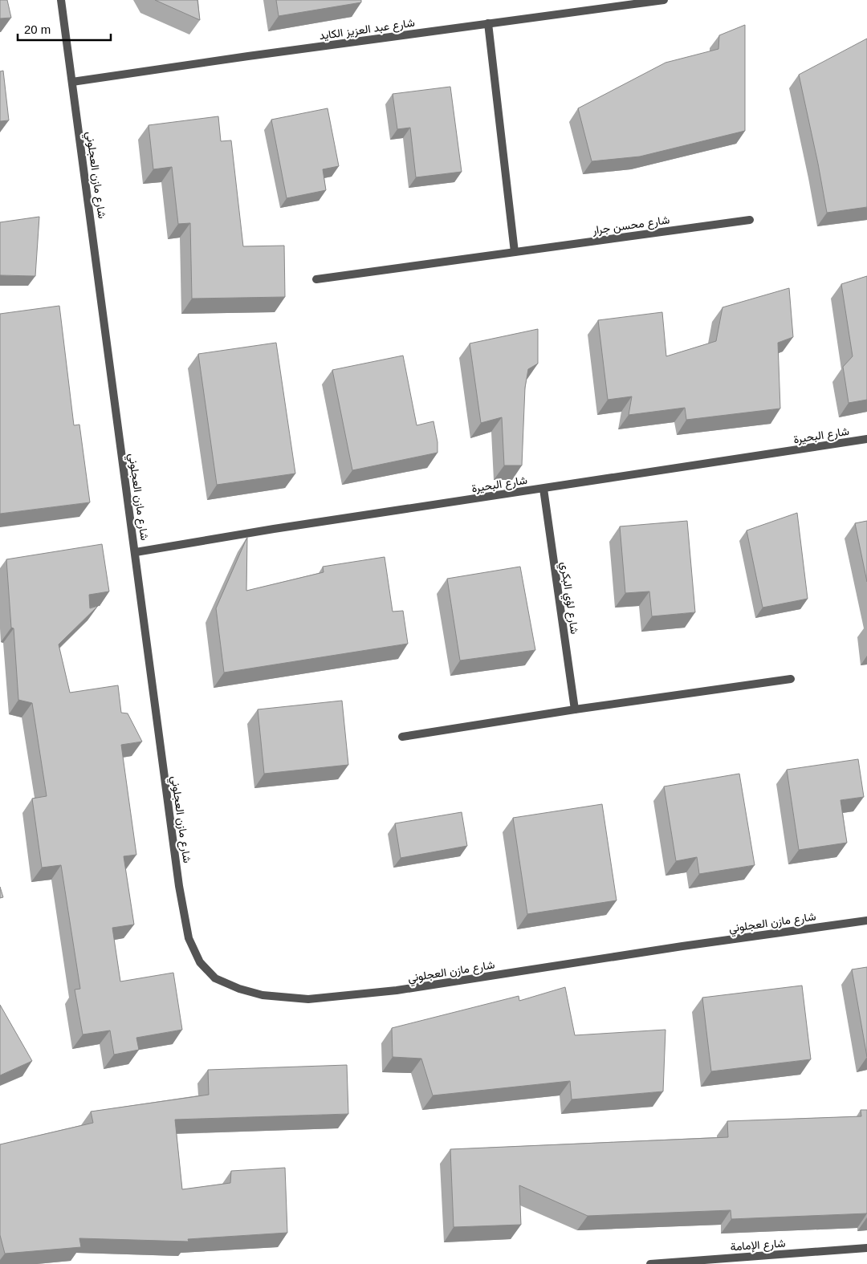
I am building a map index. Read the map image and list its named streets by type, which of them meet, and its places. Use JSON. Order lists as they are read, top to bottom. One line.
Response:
{"streets":{"street":["شارع عبد العزيز الكايد","شارع مازن العجلوني","شارع محسن جرار","شارع البحيرة","شارع لؤي البكري","شارع الإمامة"]},"crossings":[["شارع عبد العزيز الكايد","شارع مازن العجلوني"],["شارع مازن العجلوني","شارع البحيرة"],["شارع البحيرة","شارع لؤي البكري"]],"scale_bar":"20 m"}
